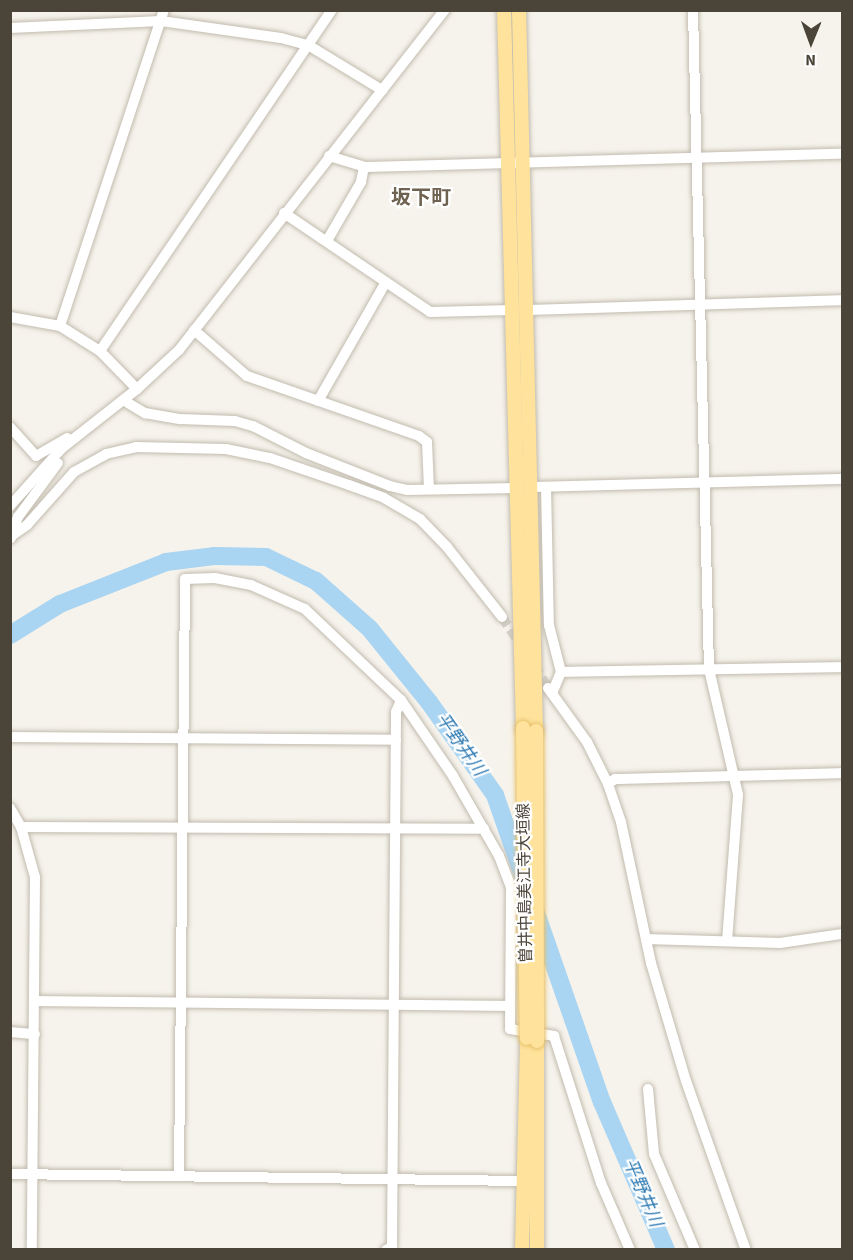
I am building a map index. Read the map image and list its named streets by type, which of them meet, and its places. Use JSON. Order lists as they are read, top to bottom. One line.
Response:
{"streets":{"main road":["曽井中島美江寺大垣線"]},"districts":["坂下町"],"water":["平野井川"],"north":"bottom"}
